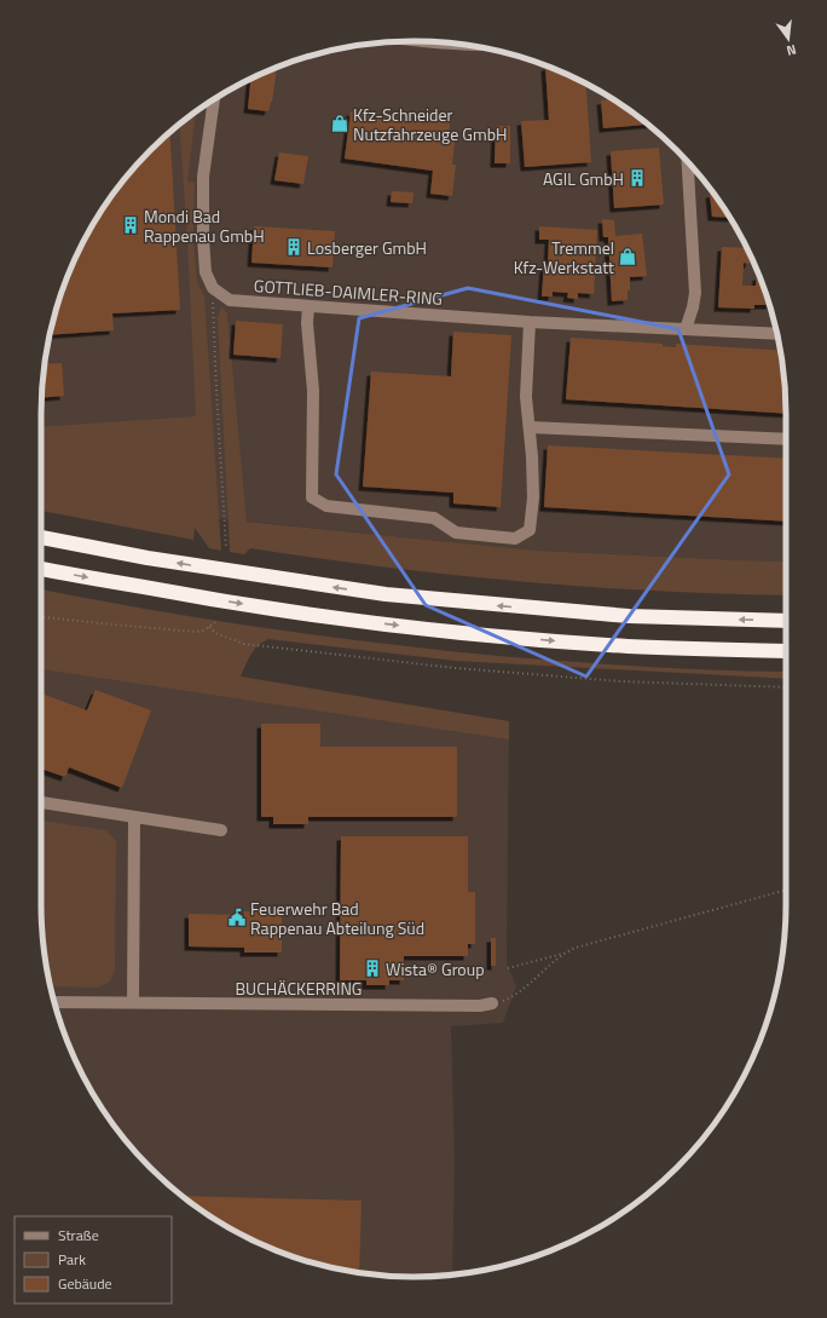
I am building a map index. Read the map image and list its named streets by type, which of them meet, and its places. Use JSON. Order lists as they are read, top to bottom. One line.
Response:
{"streets":{"street":["GOTTLIEB-DAIMLER-RING","BUCHÄCKERRING"]},"places":{"shop":["Kfz-Schneider Nutzfahrzeuge GmbH","Tremmel Kfz-Werkstatt"],"building":["AGIL GmbH","Mondi Bad Rappenau GmbH","Losberger GmbH","Wista® Group"],"public building":["Feuerwehr Bad Rappenau Abteilung Süd"]},"legend":["Straße","Park","Gebäude"],"north":"bottom"}
